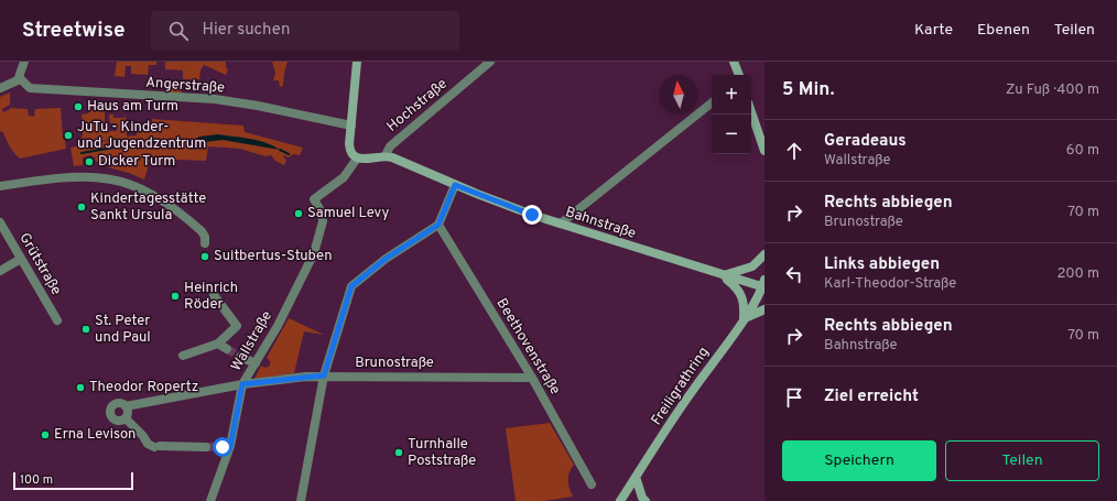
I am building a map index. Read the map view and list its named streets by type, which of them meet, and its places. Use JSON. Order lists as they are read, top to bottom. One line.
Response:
{"streets":{"street":["Angerstraße","Hochstraße","Bahnstraße","Grütstraße","Wallstraße","Beethovenstraße","Brunostraße","Freiligrathring"]},"crossings":[["Hochstraße","Bahnstraße"],["Bahnstraße","Wallstraße"],["Bahnstraße","Freiligrathring"],["Wallstraße","Brunostraße"],["Beethovenstraße","Brunostraße"]],"places":["Haus am Turm","JuTu - Kinder- und Jugendzentrum","Dicker Turm","Kindertagesstätte Sankt Ursula","Samuel Levy","Suitbertus-Stuben","Heinrich Röder","St. Peter und Paul","Theodor Ropertz","Erna Levison","Turnhalle Poststraße"],"scale_bar":"100 m","north":"top","page":{"header":"Streetwise","search":"Hier suchen","nav":["Karte","Ebenen","Teilen"],"heading":["5 Min.","Zu Fuß · 400 m"],"map_buttons":["+","−"],"list":[["Geradeaus","Wallstraße","60 m"],["Rechts abbiegen","Brunostraße","70 m"],["Links abbiegen","Karl-Theodor-Straße","200 m"],["Rechts abbiegen","Bahnstraße","70 m"],"Ziel erreicht"],"buttons":["Speichern","Teilen"],"scale":"100 m"}}
